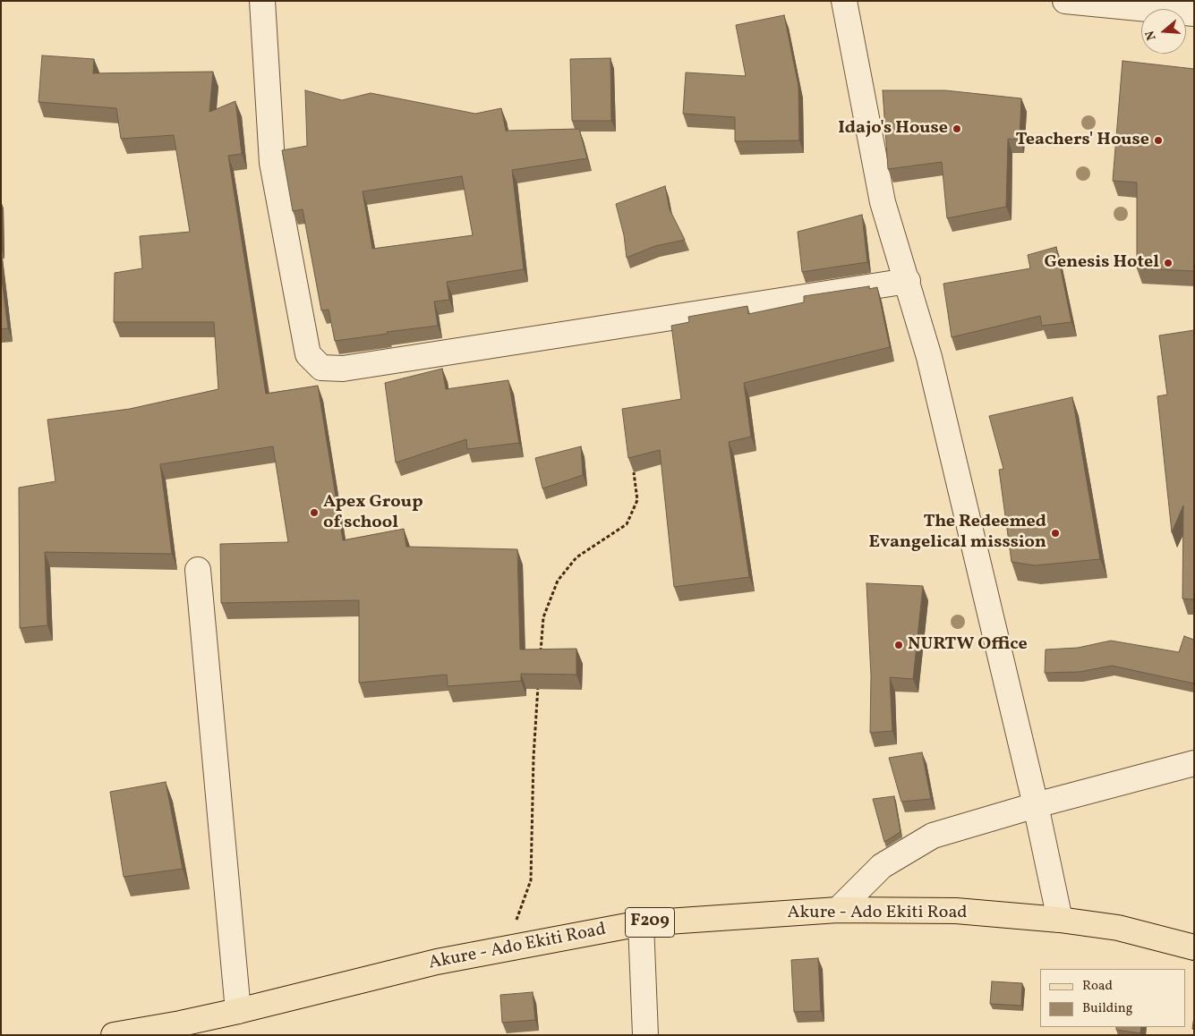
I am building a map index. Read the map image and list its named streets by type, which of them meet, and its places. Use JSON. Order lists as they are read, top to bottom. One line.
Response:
{"streets":{"main road":["Akure - Ado Ekiti Road","F209"]},"places":["Idajo's House","Teachers' House","Genesis Hotel","Apex Group of school","The Redeemed Evangelical misssion","NURTW Office"],"legend":["Road","Building"],"north":"left"}
